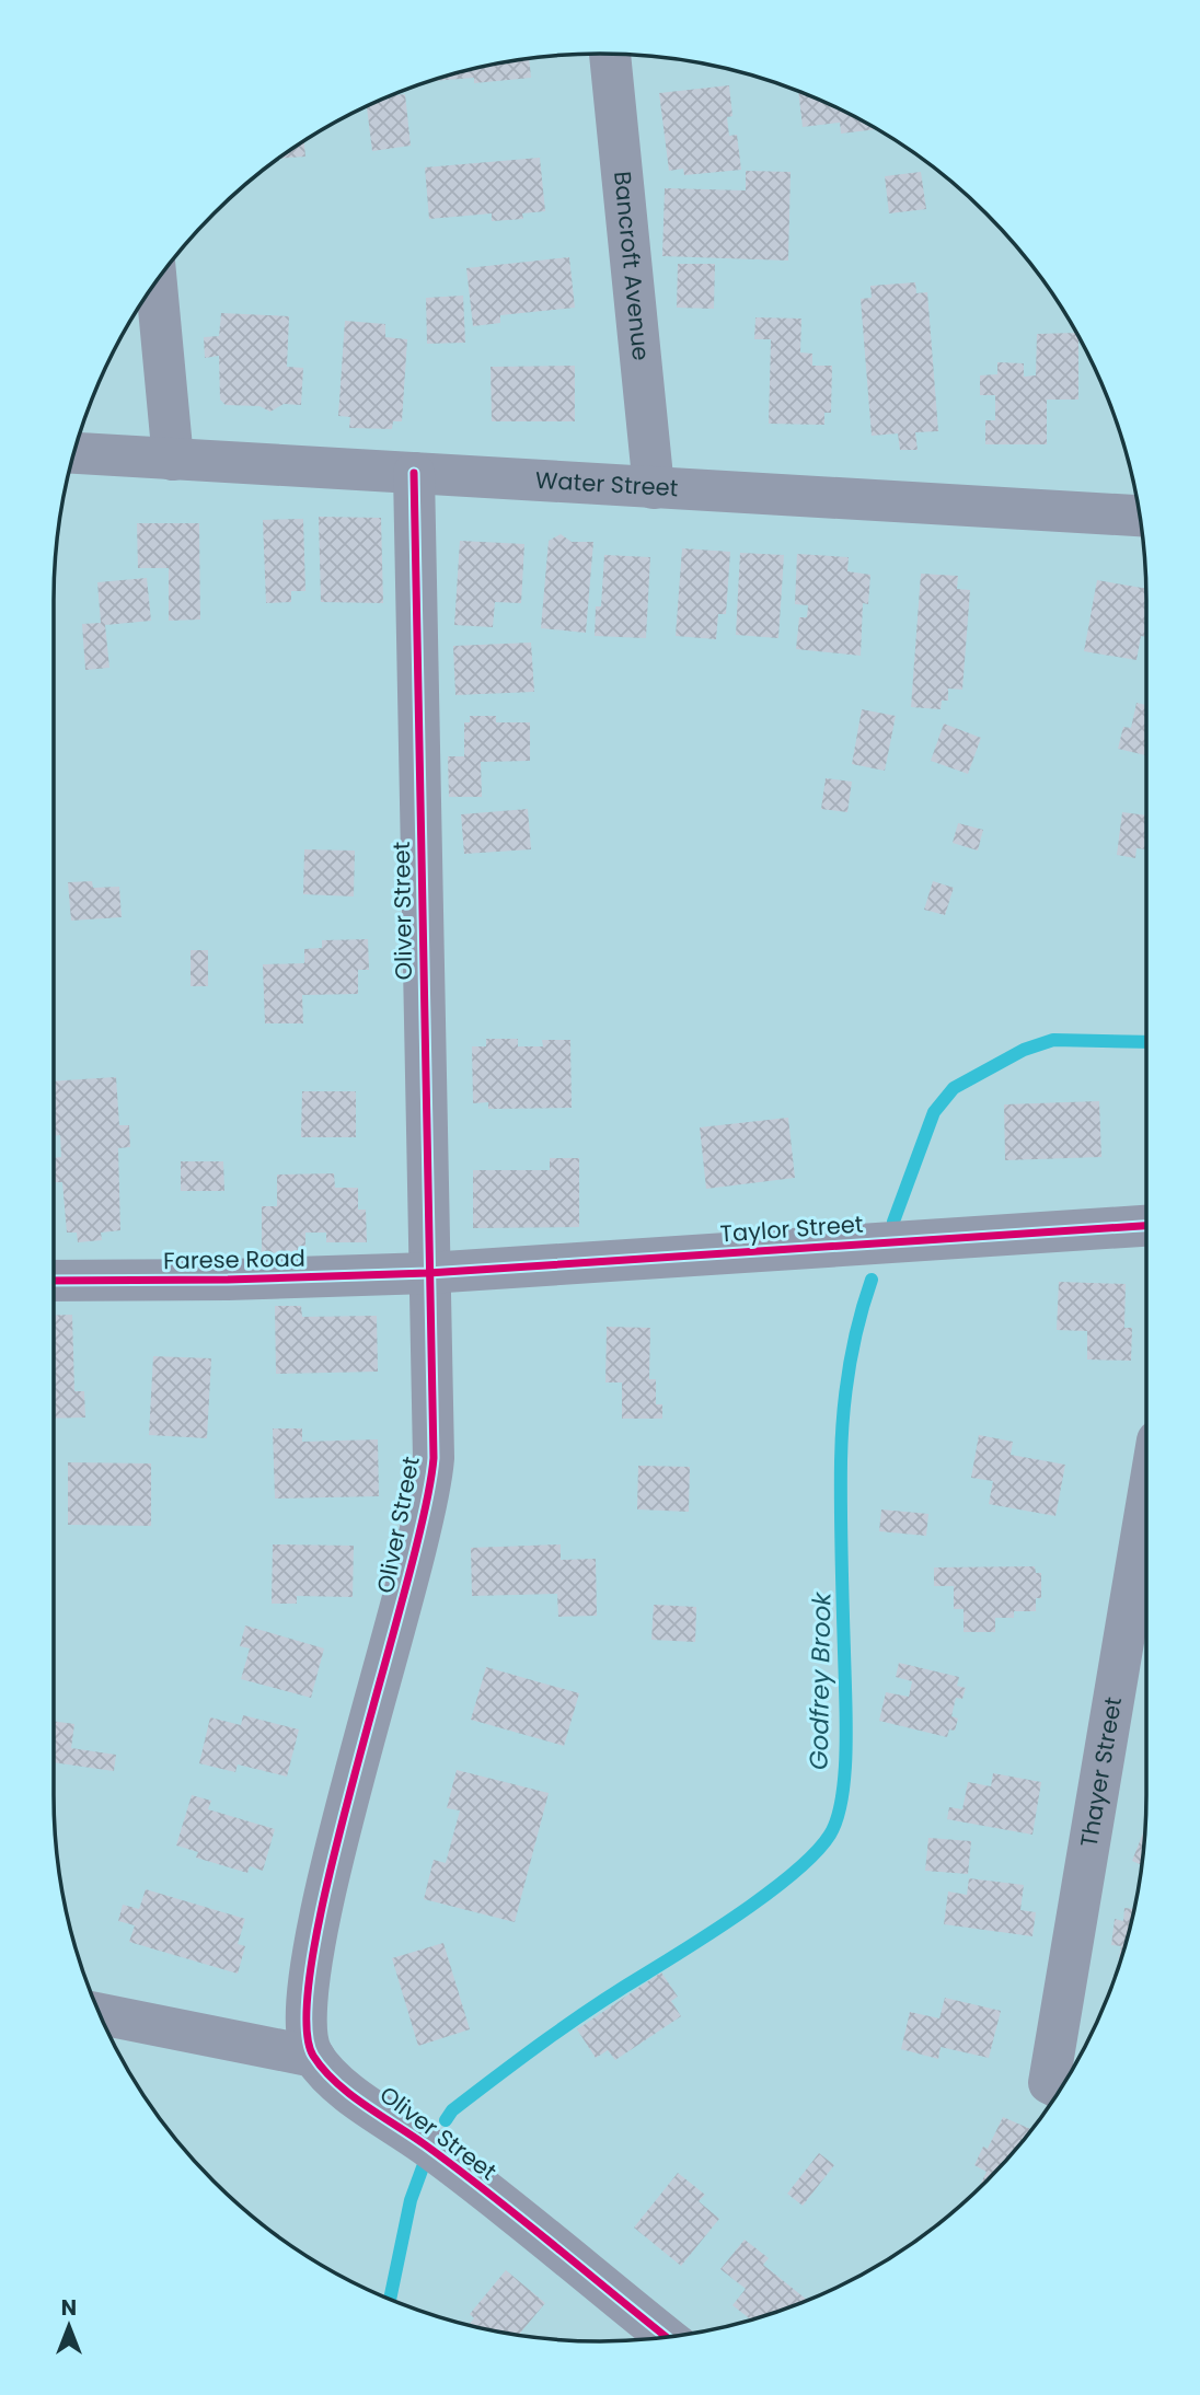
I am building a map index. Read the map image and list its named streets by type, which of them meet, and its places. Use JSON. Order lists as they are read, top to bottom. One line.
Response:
{"streets":{"street":["Bancroft Avenue","Water Street","Oliver Street","Taylor Street","Farese Road","Thayer Street"]},"crossings":[["Bancroft Avenue","Water Street"],["Water Street","Oliver Street"],["Oliver Street","Taylor Street"],["Oliver Street","Farese Road"],["Taylor Street","Farese Road"]],"water":["Godfrey Brook"],"north":"top"}
